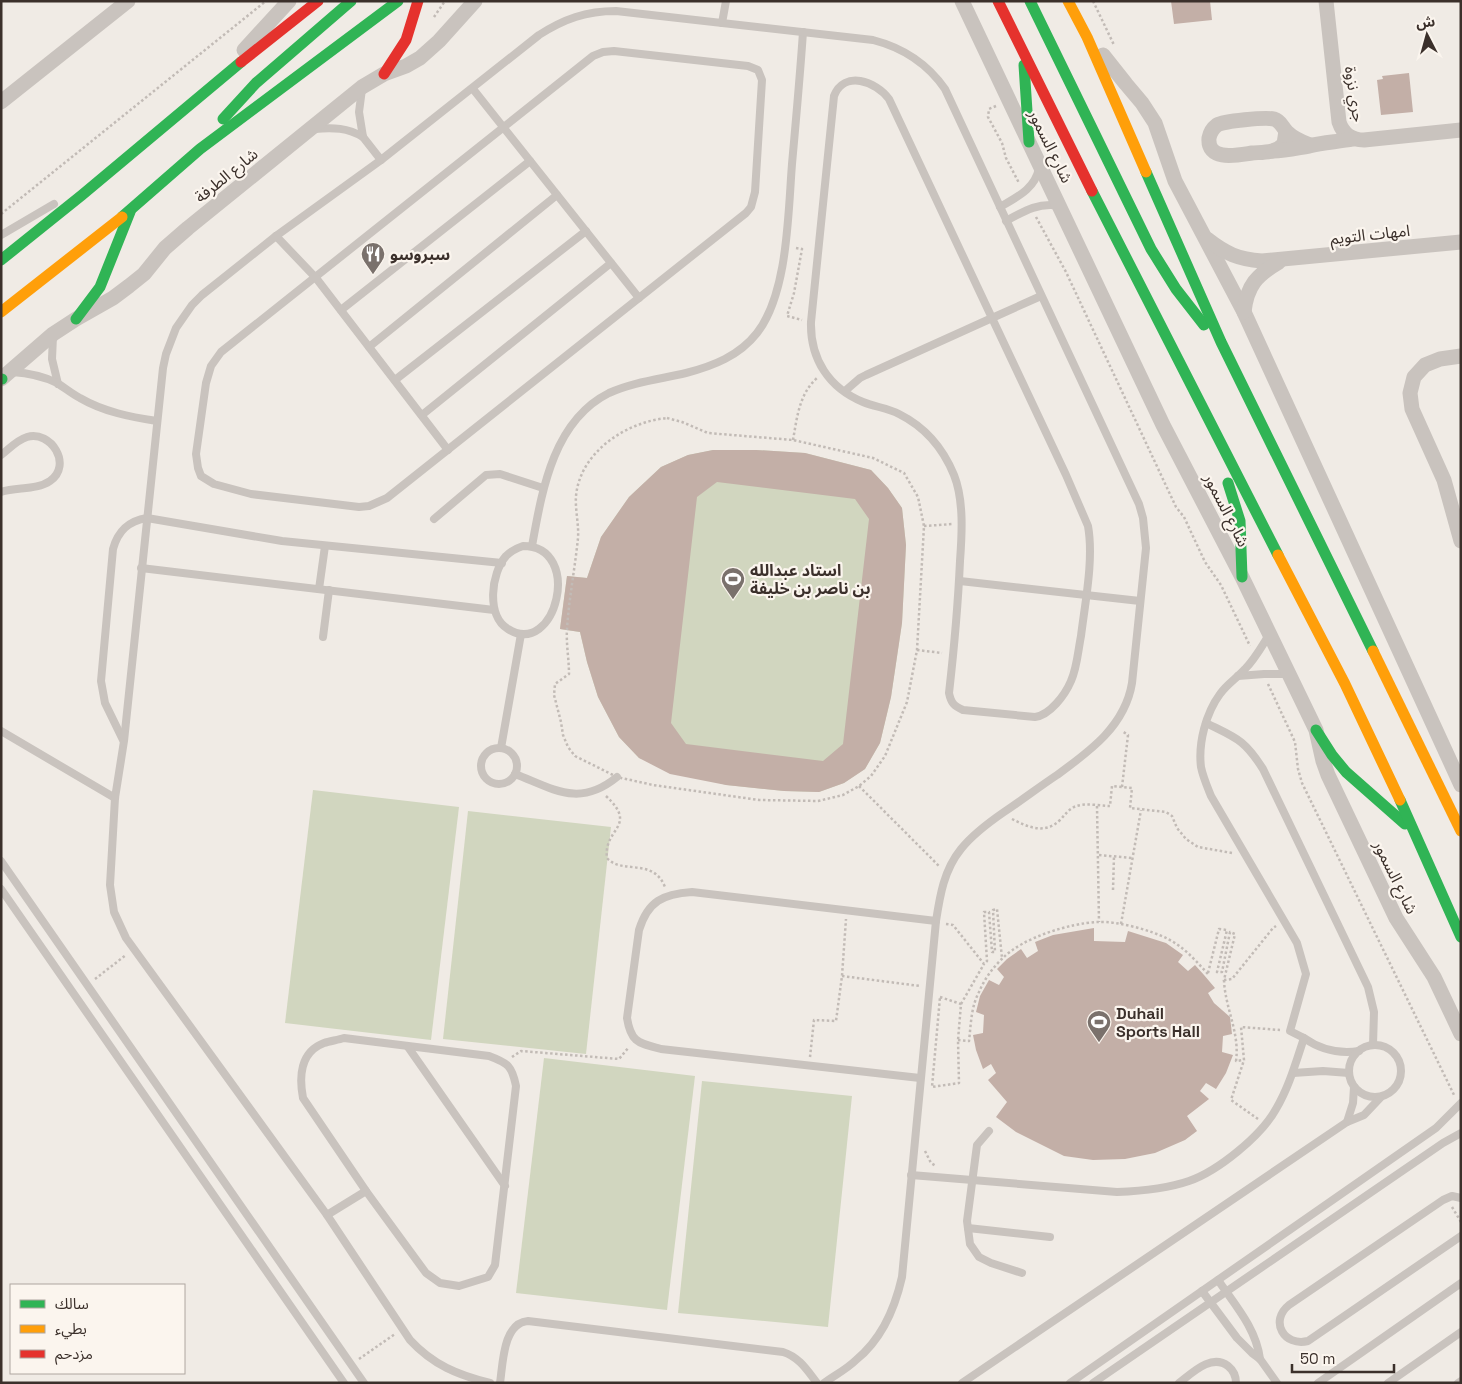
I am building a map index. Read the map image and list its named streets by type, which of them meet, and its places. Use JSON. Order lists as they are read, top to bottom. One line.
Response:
{"streets":{"main road":["شارع السمور"],"street":["جري نزوة","شارع الطرفة","امهات التويم"]},"places":{"restaurant":["سبروسو"],"sports":["استاد عبدالله بن ناصر بن خليفة","Duhail Sports Hall"]},"legend":["سالك","بطيء","مزدحم"],"scale_bar":"50 m","north":"top"}
